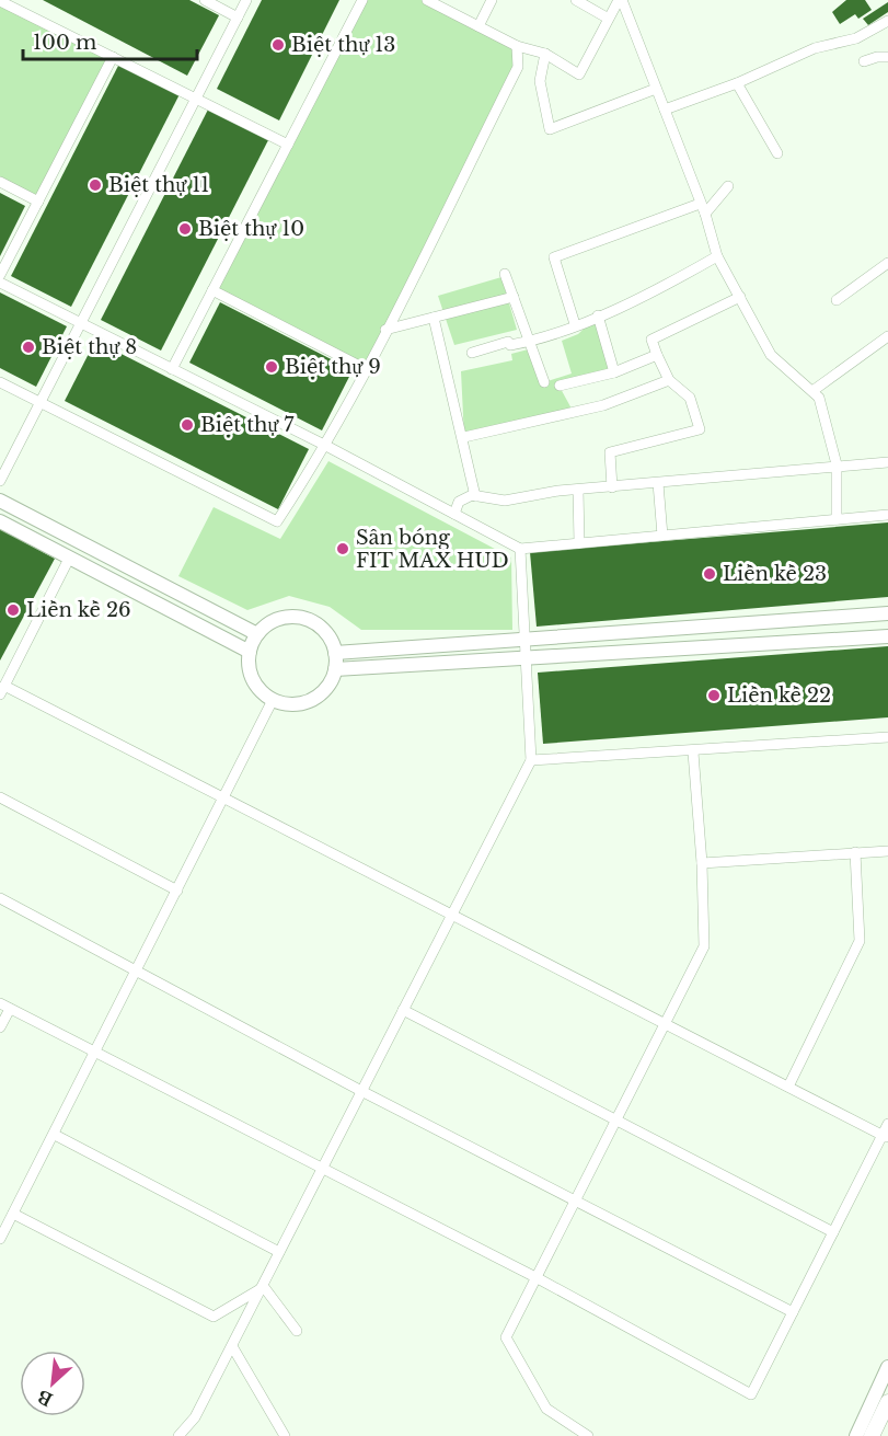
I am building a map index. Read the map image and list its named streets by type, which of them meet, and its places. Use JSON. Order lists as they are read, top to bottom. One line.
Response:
{"places":["Biệt thự 13","Biệt thự 11","Biệt thự 10","Biệt thự 8","Biệt thự 9","Biệt thự 7","Sân bóng FIT MAX HUD","Liền kề 23","Liền kề 26","Liền kề 22"],"scale_bar":"100 m","north":"bottom left"}
